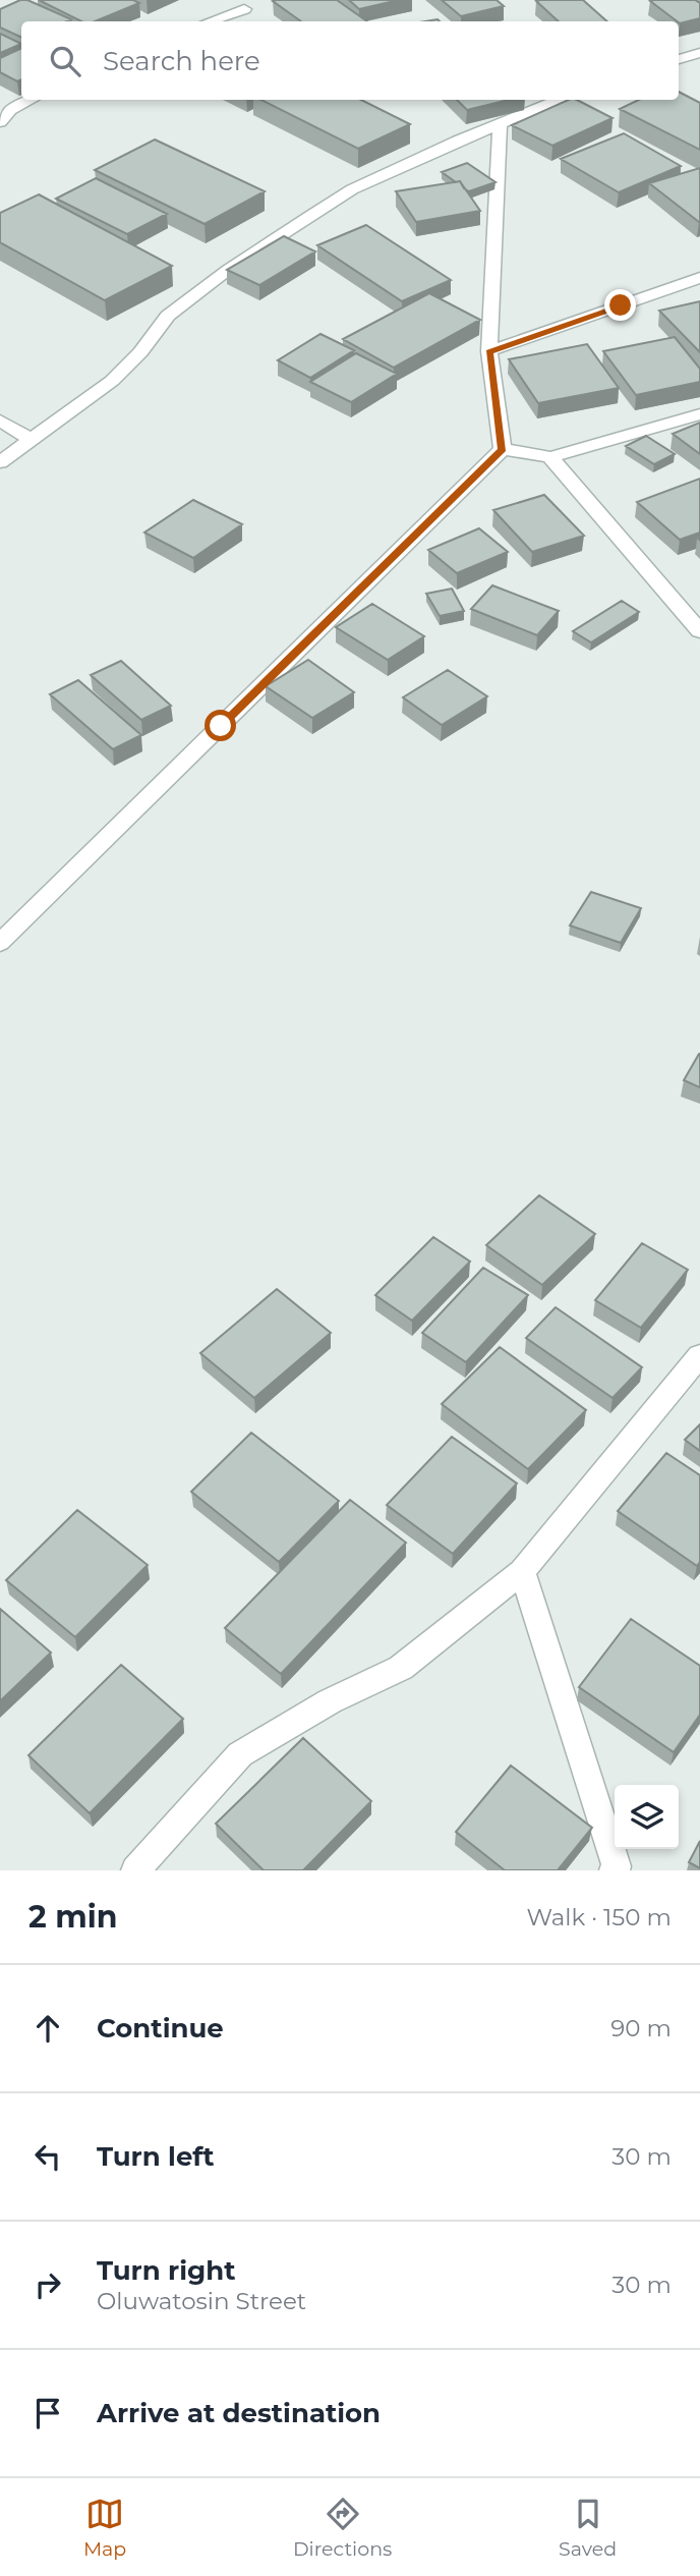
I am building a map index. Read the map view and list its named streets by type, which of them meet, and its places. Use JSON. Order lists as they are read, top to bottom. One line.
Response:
{"page":{"search":"Search here","heading":["2 min","Walk · 150 m"],"list":[["Continue","90 m"],["Turn left","30 m"],["Turn right","Oluwatosin Street","30 m"],"Arrive at destination"],"nav":["Map","Directions","Saved"]}}
